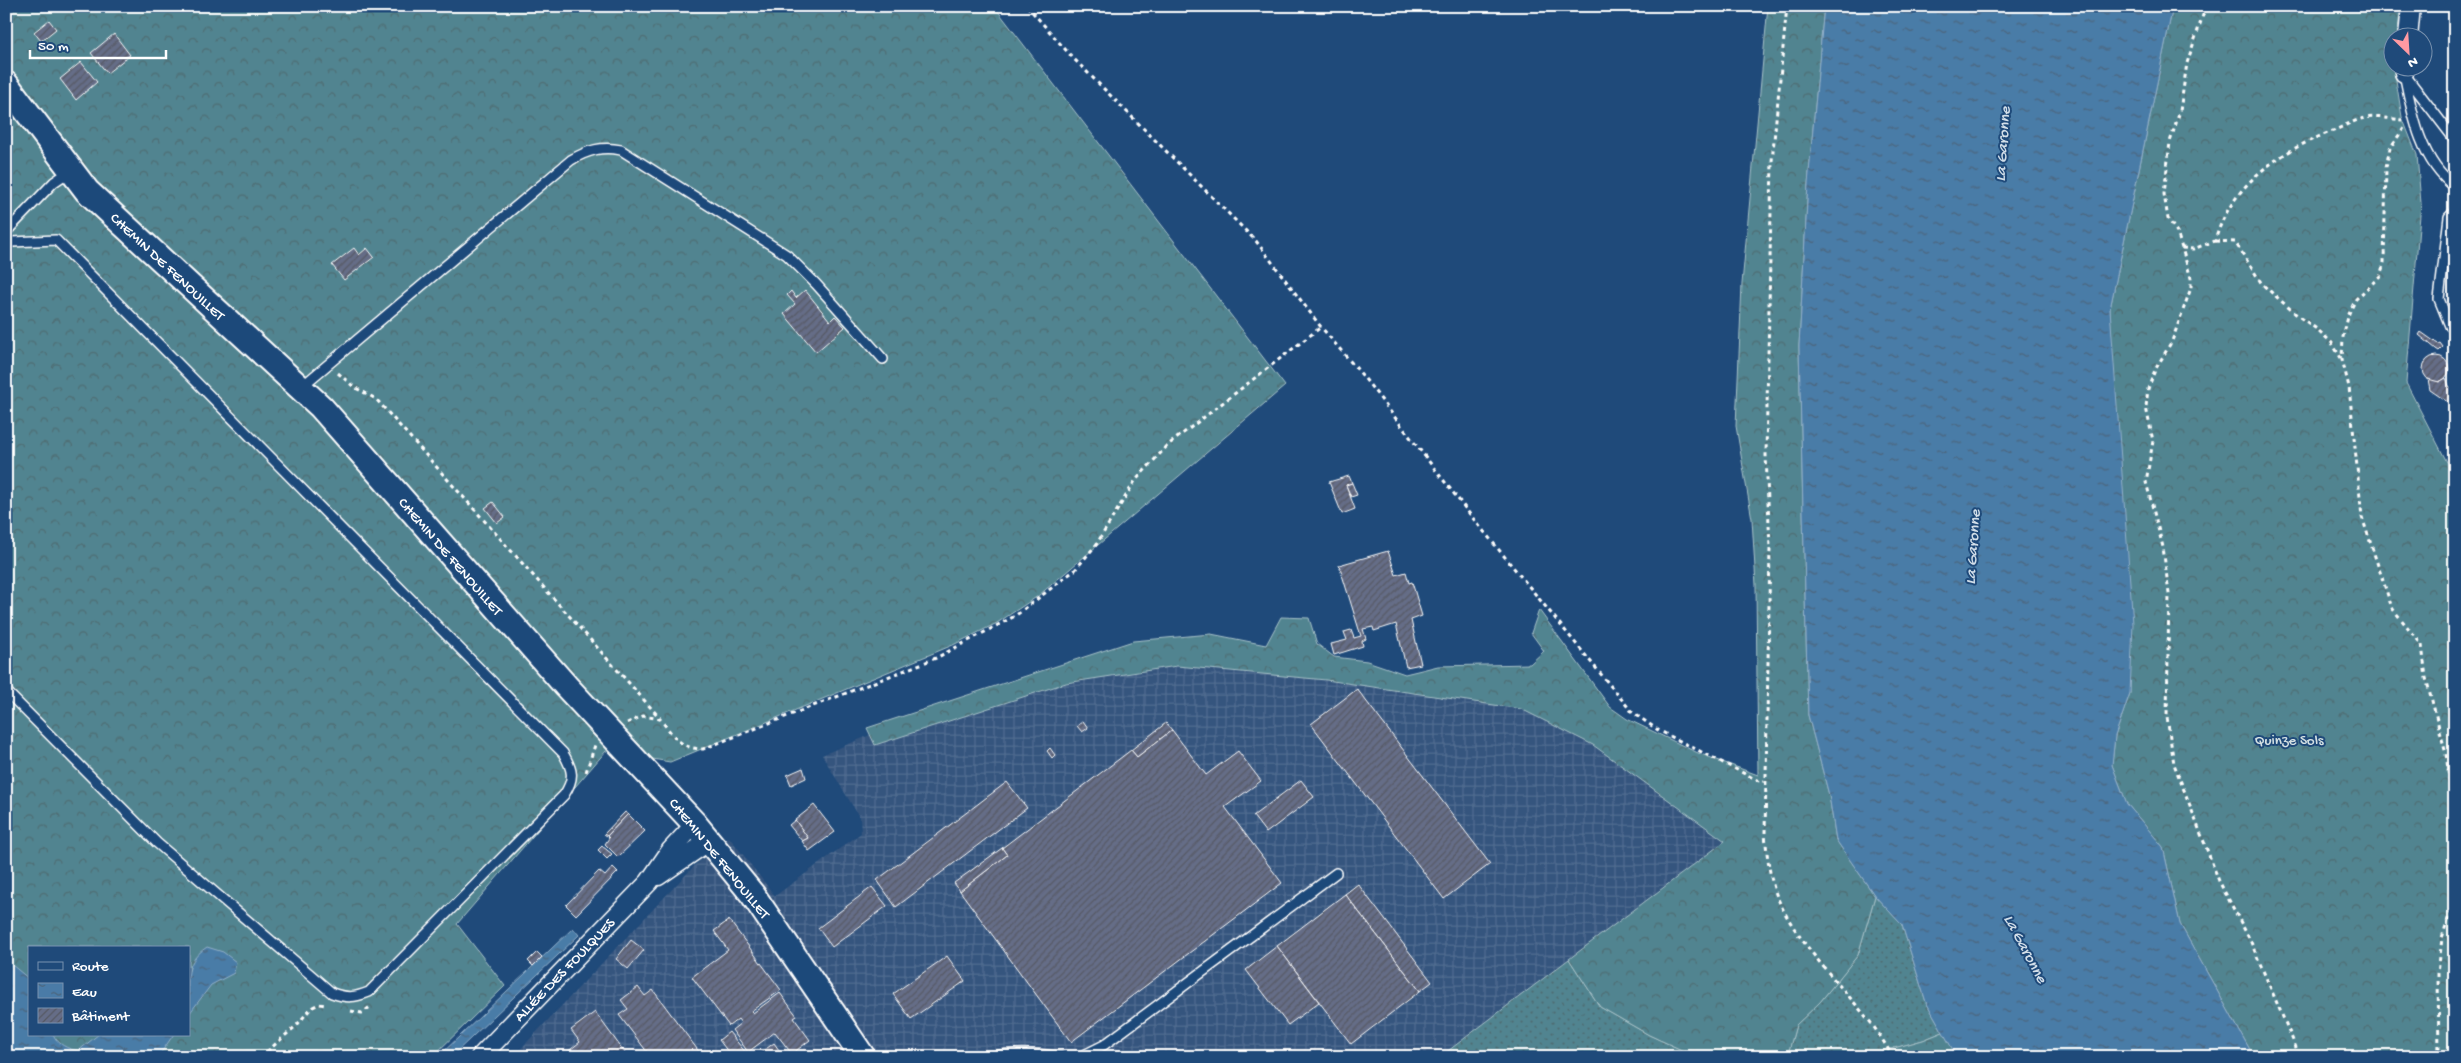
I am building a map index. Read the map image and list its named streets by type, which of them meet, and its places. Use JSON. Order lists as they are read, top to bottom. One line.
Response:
{"streets":{"street":["CHEMIN DE FENOUILLET","ALLÉE DES FOULQUES"]},"crossings":[["CHEMIN DE FENOUILLET","ALLÉE DES FOULQUES"]],"water":["La Garonne"],"parks":["Quinze Sols"],"legend":["Route","Eau","Bâtiment"],"scale_bar":"50 m","north":"bottom right"}
